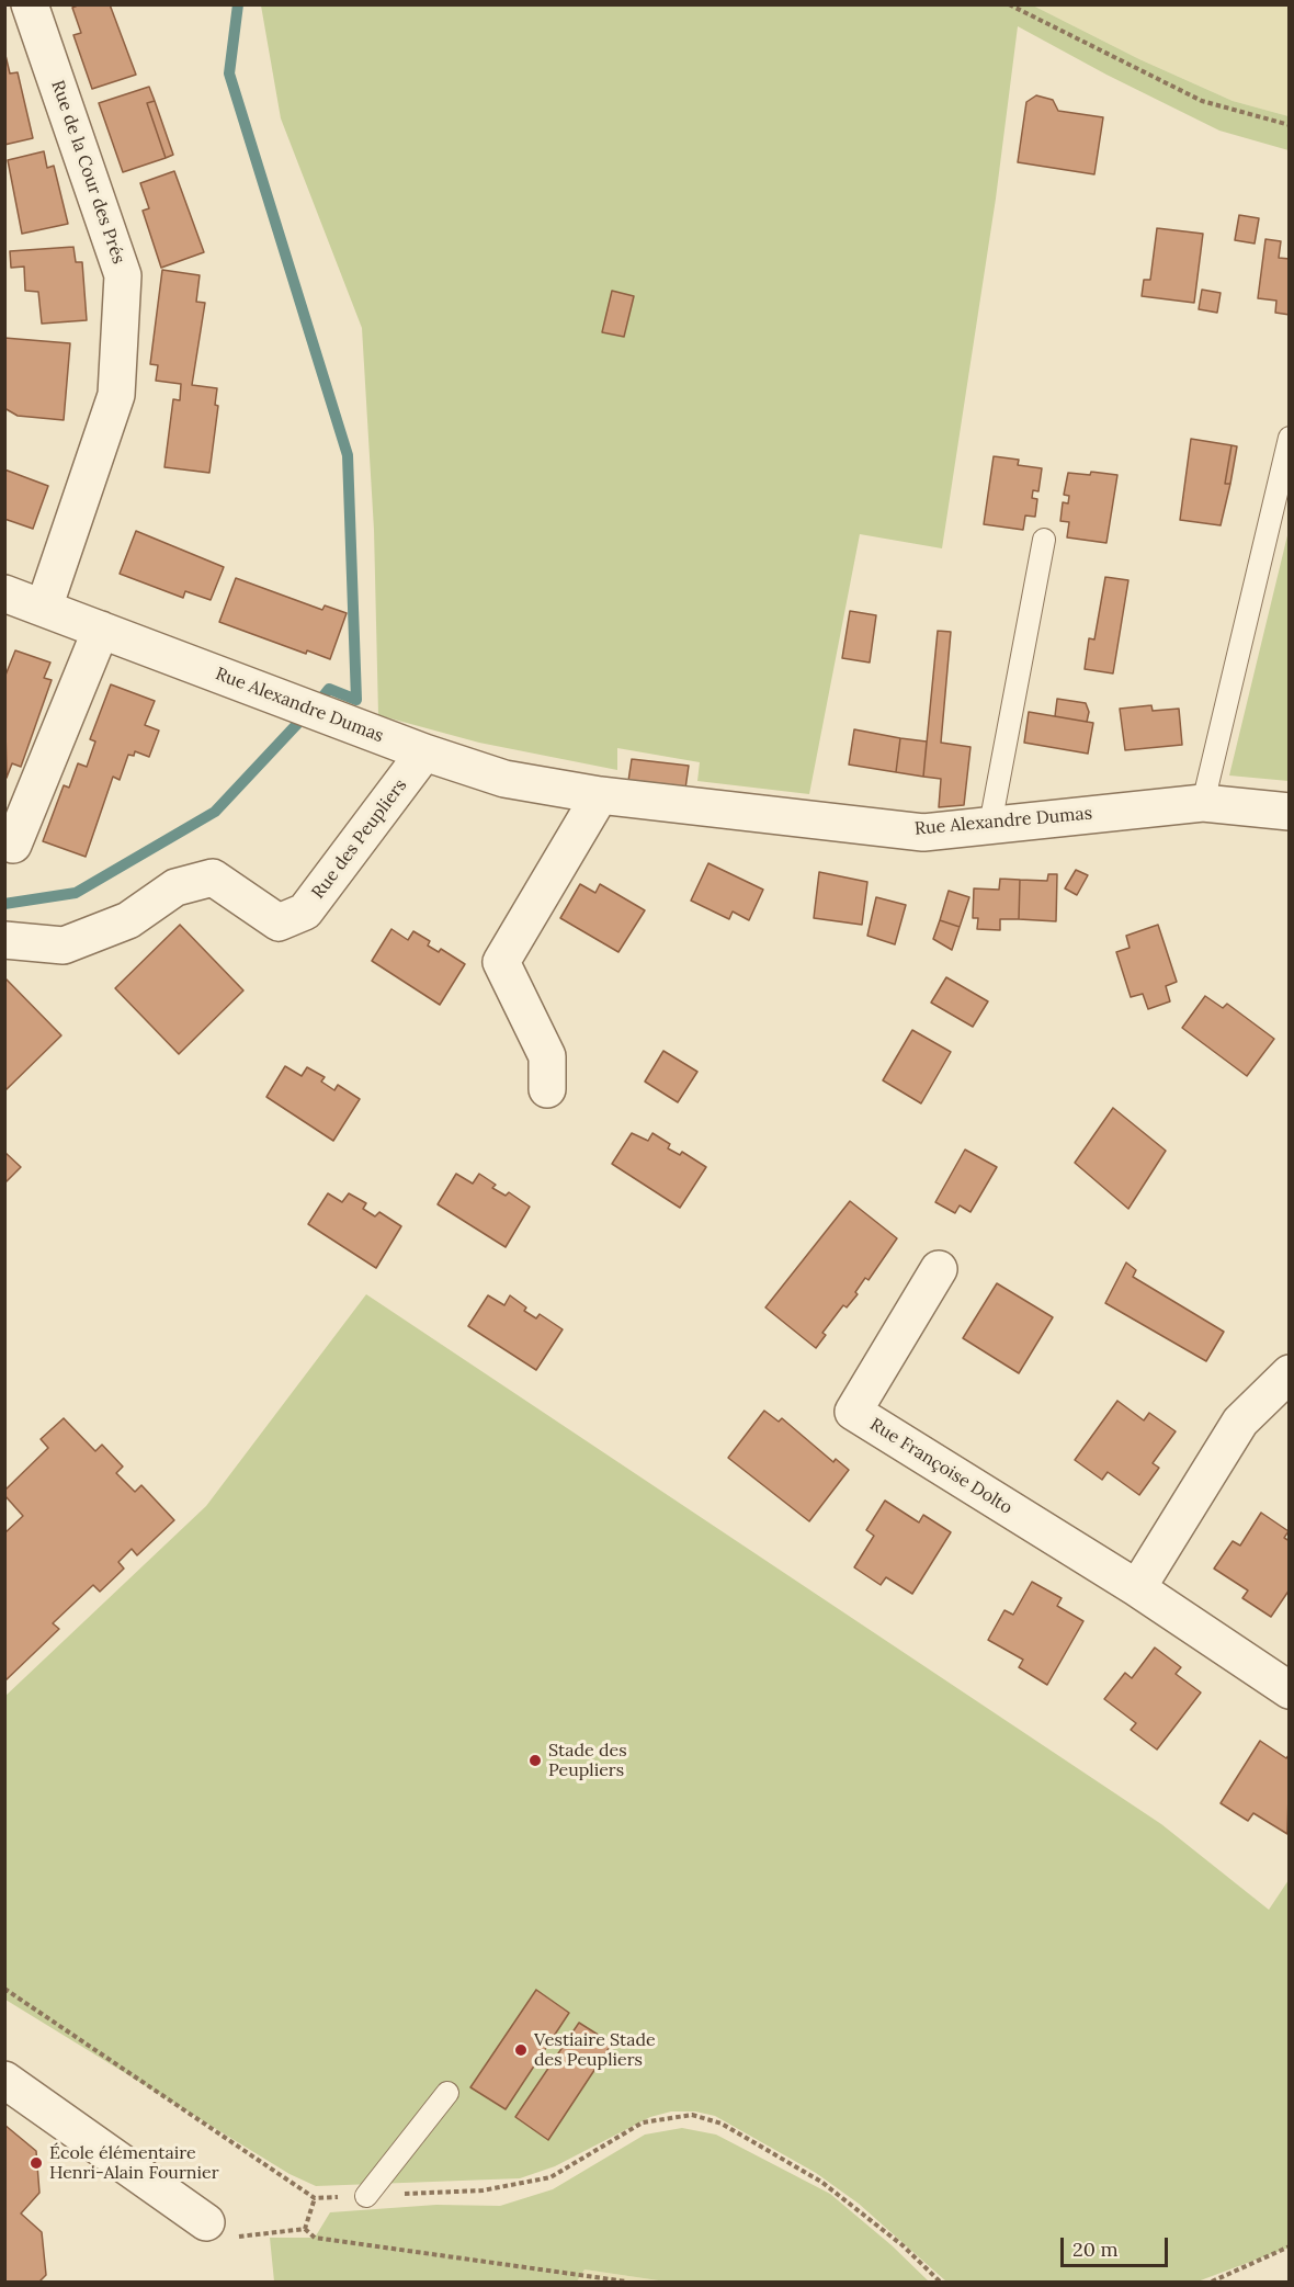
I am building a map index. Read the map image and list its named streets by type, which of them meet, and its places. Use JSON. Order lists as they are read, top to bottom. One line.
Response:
{"streets":{"street":["Rue de la Cour des Prés","Rue Alexandre Dumas","Rue des Peupliers","Rue Françoise Dolto"]},"crossings":[["Rue de la Cour des Prés","Rue Alexandre Dumas"],["Rue Alexandre Dumas","Rue des Peupliers"]],"places":["Stade des Peupliers","Vestiaire Stade des Peupliers","École élémentaire Henri-Alain Fournier"],"scale_bar":"20 m"}
